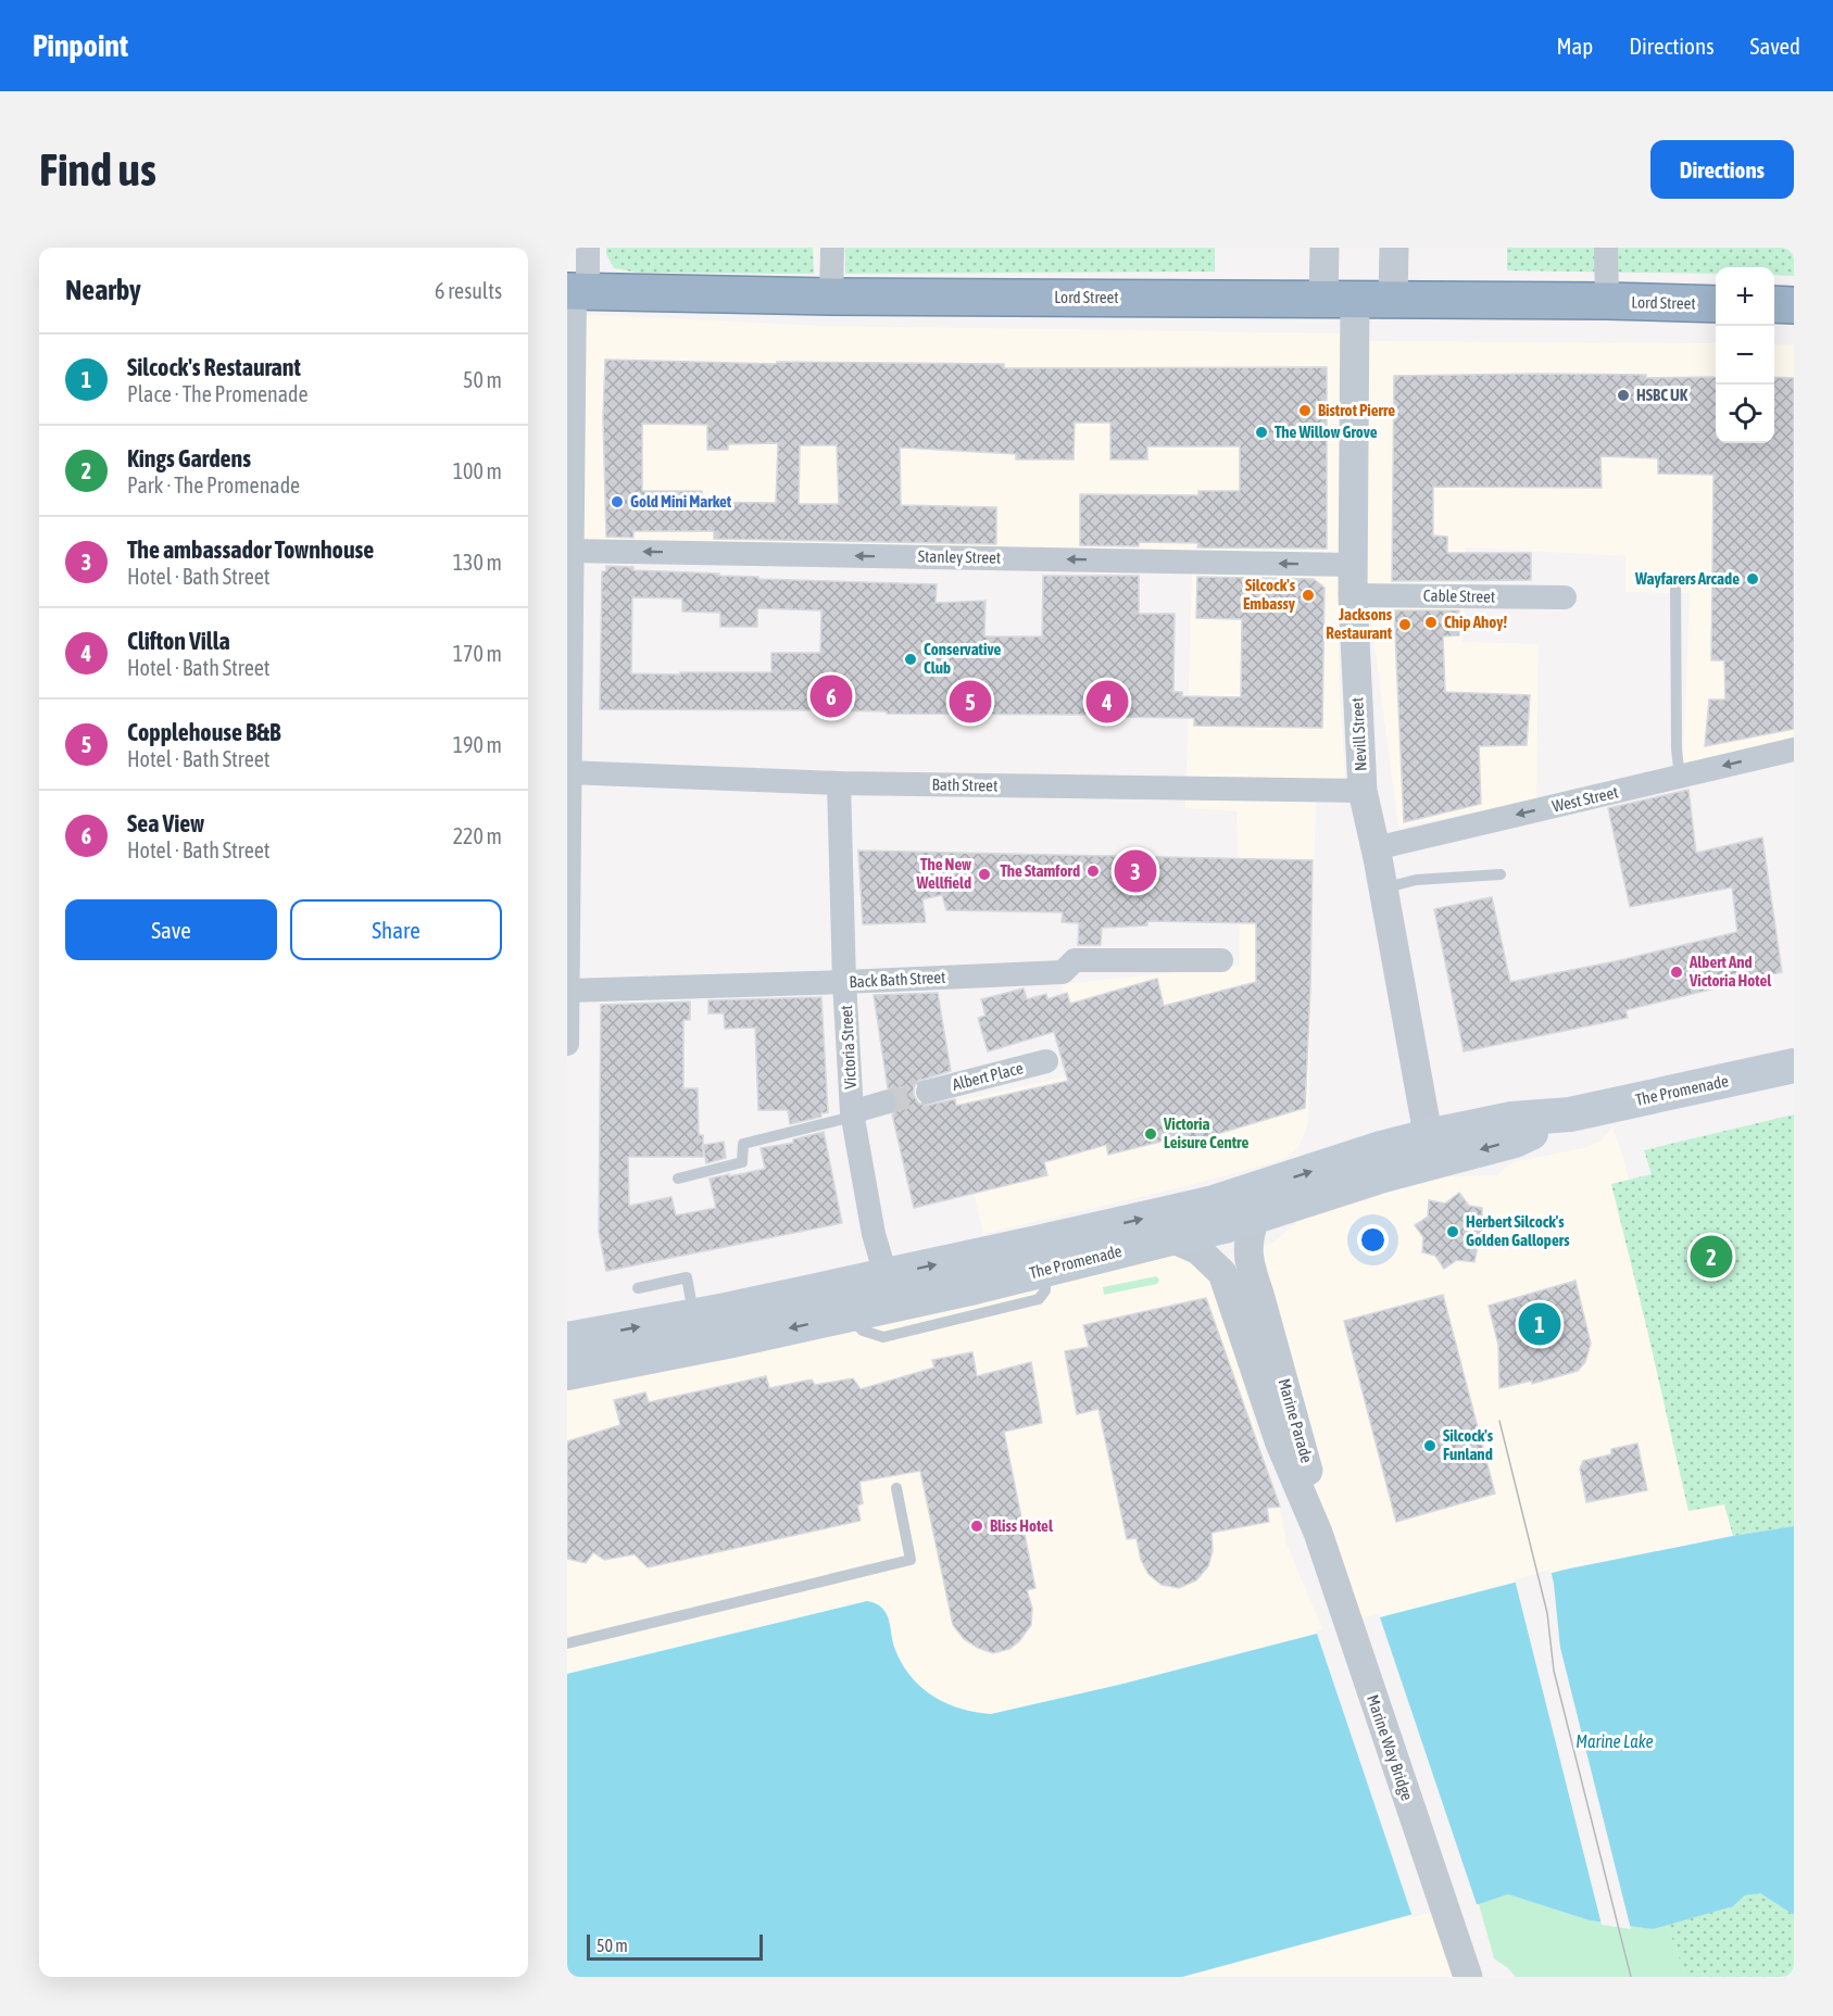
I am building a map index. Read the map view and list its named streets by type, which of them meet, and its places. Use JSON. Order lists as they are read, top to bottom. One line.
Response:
{"streets":{"highway":["Lord Street"],"main road":["The Promenade"],"street":["Stanley Street","Cable Street","Nevill Street","Bath Street","West Street","Back Bath Street","Victoria Street","Albert Place","Marine Parade","Marine Way Bridge"]},"crossings":[["Lord Street","Nevill Street"],["Stanley Street","Nevill Street"],["Cable Street","Nevill Street"],["Nevill Street","Bath Street"],["Nevill Street","West Street"],["Nevill Street","The Promenade"],["Bath Street","Victoria Street"],["Back Bath Street","Victoria Street"],["Victoria Street","The Promenade"],["The Promenade","Marine Parade"],["Marine Parade","Marine Way Bridge"]],"one_way":["Stanley Street","West Street"],"water":["Marine Lake"],"places":["HSBC UK","Bistrot Pierre","The Willow Grove","Gold Mini Market","Wayfarers Arcade","Silcock's Embassy","Chip Ahoy!","Jacksons Restaurant","Conservative Club","The Stamford","The New Wellfield","Albert And Victoria Hotel","Victoria Leisure Centre","Herbert Silcock's Golden Gallopers","Silcock's Funland","Bliss Hotel"],"scale_bar":"50 m","page":{"header":"Pinpoint","nav":["Map","Directions","Saved"],"buttons":["Directions",["Save","Share"]],"title":"Find us","heading":["Nearby","6 results"],"map_buttons":["+","−"],"list":[{"mark":"1","name":"Silcock's Restaurant","note":"Place · The Promenade","value":"50 m"},{"mark":"2","name":"Kings Gardens","note":"Park · The Promenade","value":"100 m"},{"mark":"3","name":"The ambassador Townhouse","note":"Hotel · Bath Street","value":"130 m"},{"mark":"4","name":"Clifton Villa","note":"Hotel · Bath Street","value":"170 m"},{"mark":"5","name":"Copplehouse B&B","note":"Hotel · Bath Street","value":"190 m"},{"mark":"6","name":"Sea View","note":"Hotel · Bath Street","value":"220 m"}],"pins":["6","4","5","3","2","1"],"scale":"50 m"}}
